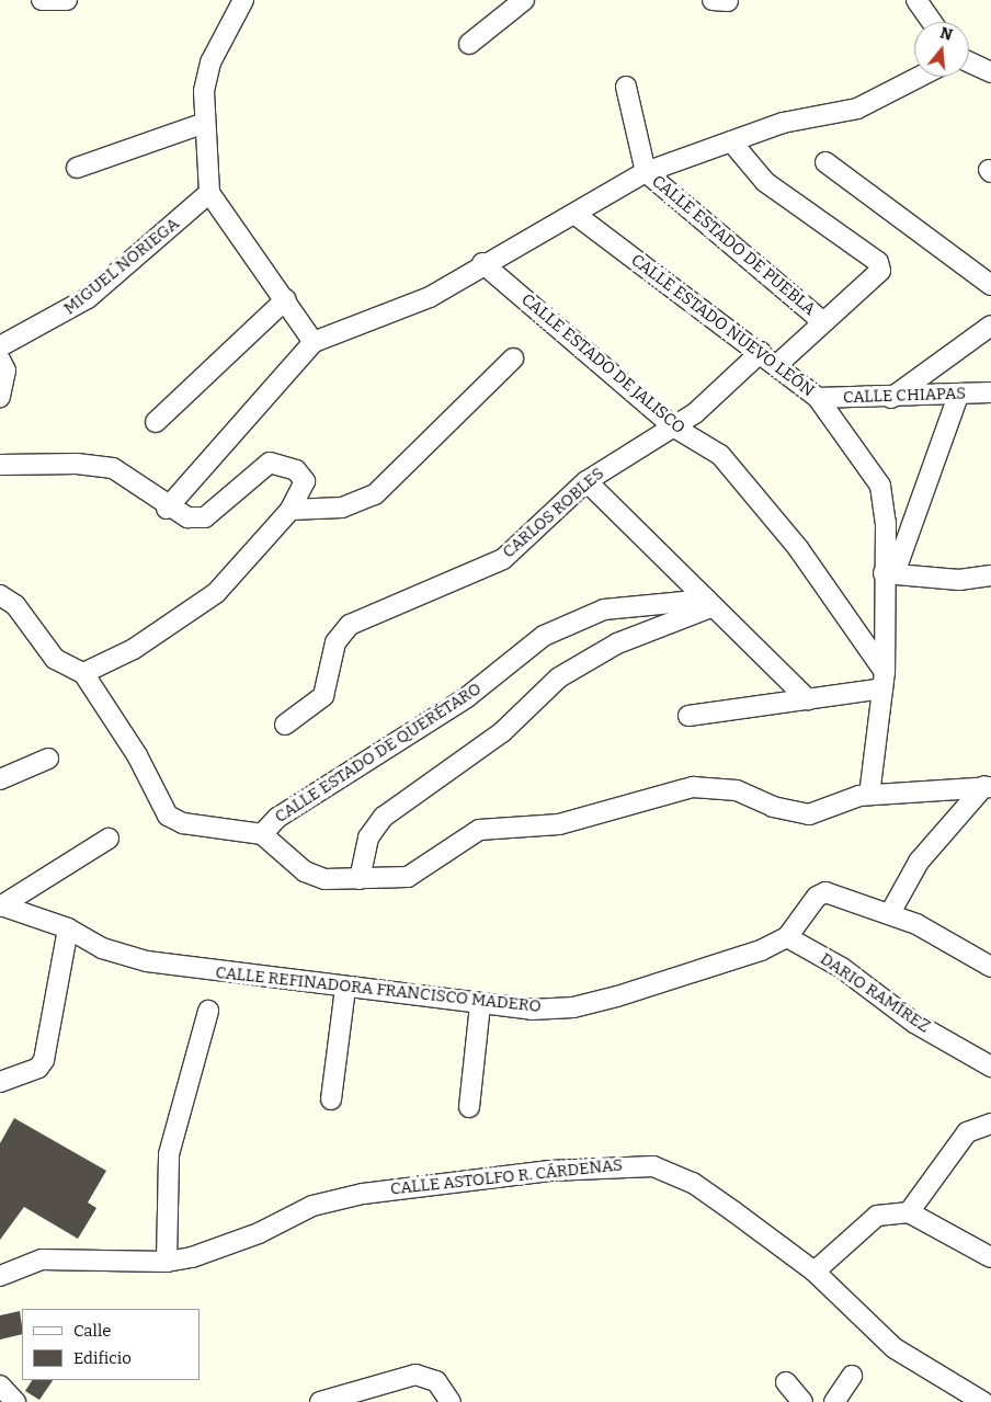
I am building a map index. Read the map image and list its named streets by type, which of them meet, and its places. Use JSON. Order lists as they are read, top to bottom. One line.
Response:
{"streets":{"street":["CALLE ESTADO DE PUEBLA","MIGUEL NORIEGA","CALLE ESTADO NUEVO LEÓN","CALLE ESTADO DE JALISCO","CALLE CHIAPAS","CARLOS ROBLES","CALLE ESTADO DE QUERÉTARO","CALLE REFINADORA FRANCISCO MADERO","DARIO RAMÍREZ","CALLE ASTOLFO R. CÁRDENAS"]},"crossings":[["CALLE ESTADO NUEVO LEÓN","CALLE ESTADO DE JALISCO"],["CALLE ESTADO NUEVO LEÓN","CALLE CHIAPAS"],["CALLE ESTADO NUEVO LEÓN","CARLOS ROBLES"],["CALLE ESTADO DE JALISCO","CARLOS ROBLES"],["CALLE REFINADORA FRANCISCO MADERO","DARIO RAMÍREZ"]],"legend":["Calle","Edificio"],"north":"top"}
